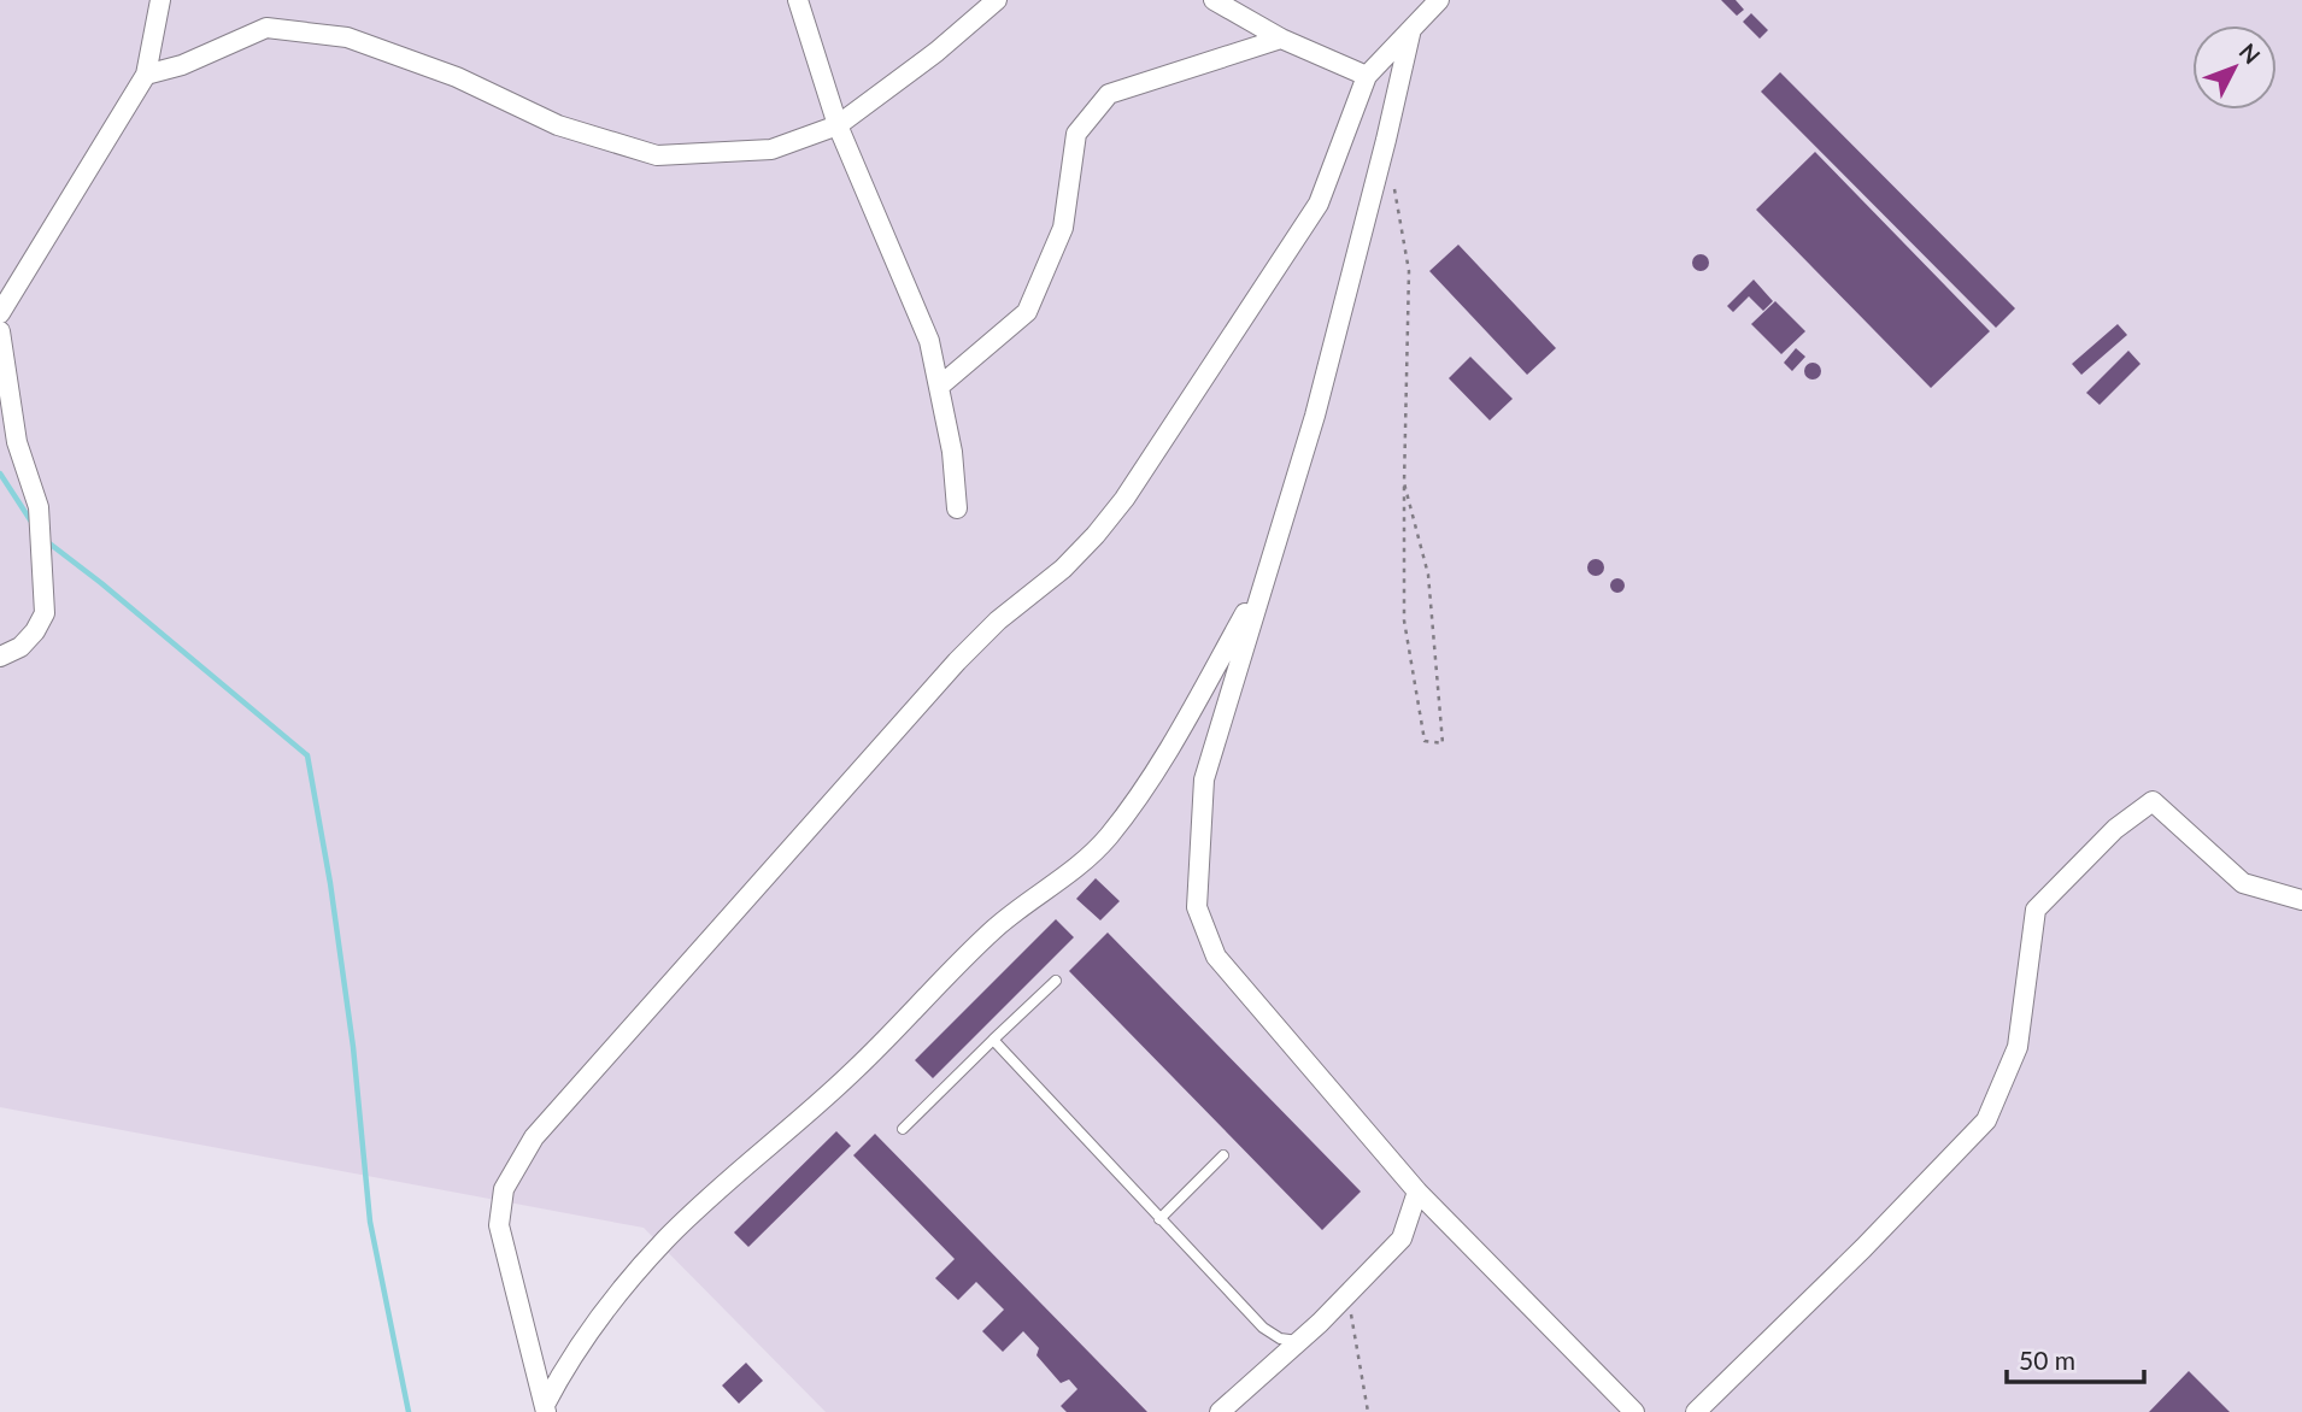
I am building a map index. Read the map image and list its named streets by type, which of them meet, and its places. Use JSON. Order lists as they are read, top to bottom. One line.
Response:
{"scale_bar":"50 m","north":"top right"}
